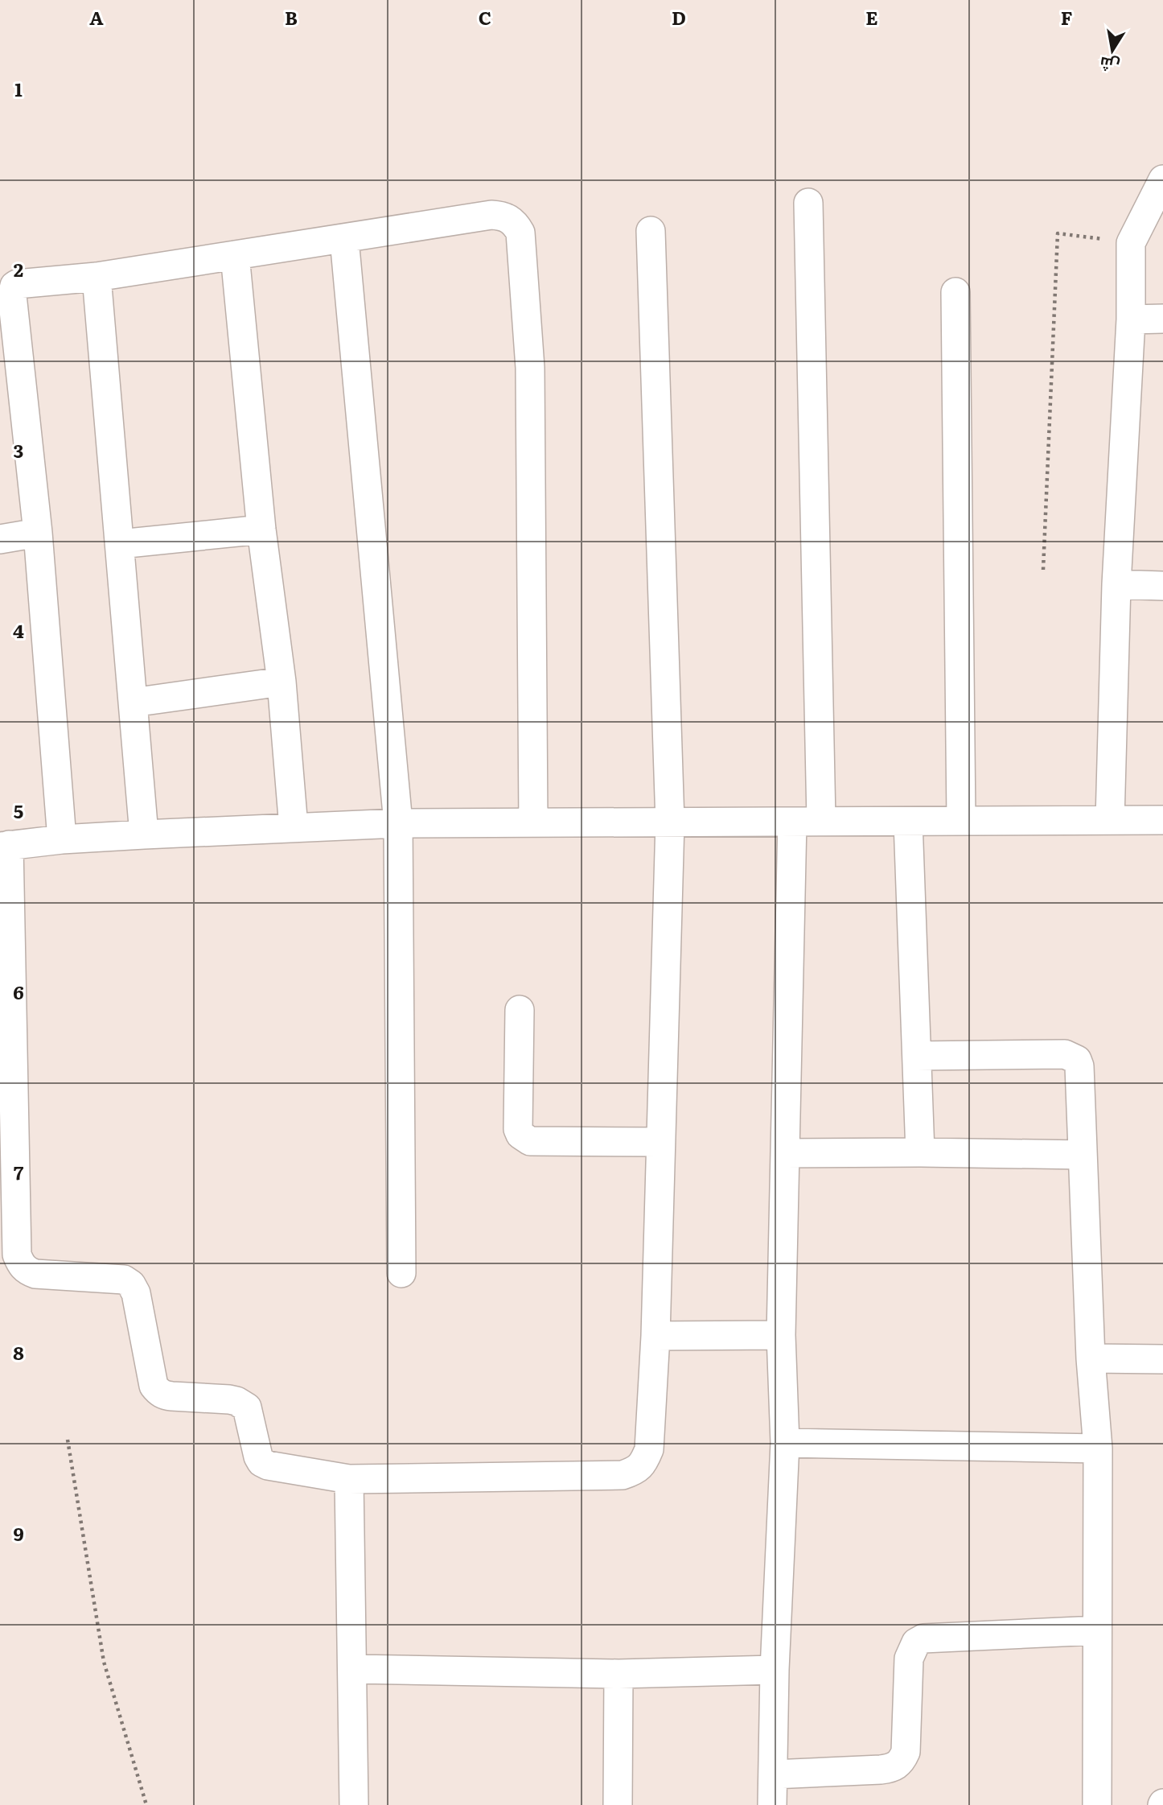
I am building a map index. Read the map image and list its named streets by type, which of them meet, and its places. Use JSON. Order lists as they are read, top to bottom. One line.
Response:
{"north":"bottom","grid":{"columns":["A","B","C","D","E","F"],"rows":["1","2","3","4","5","6","7","8","9"]}}
